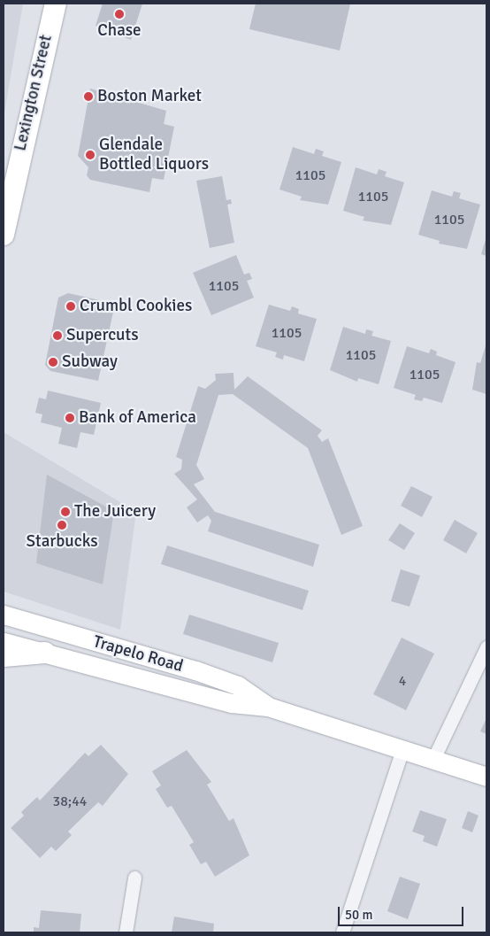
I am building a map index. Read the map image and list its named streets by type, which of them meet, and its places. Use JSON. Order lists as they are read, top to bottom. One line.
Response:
{"streets":{"main road":["Lexington Street","Trapelo Road"]},"places":["Chase","Boston Market","Glendale Bottled Liquors","Crumbl Cookies","Supercuts","Subway","Bank of America","The Juicery","Starbucks"],"house_numbers":["1105","1105","1105","1105","1105","1105","1105","4","38;44"],"scale_bar":"50 m"}
